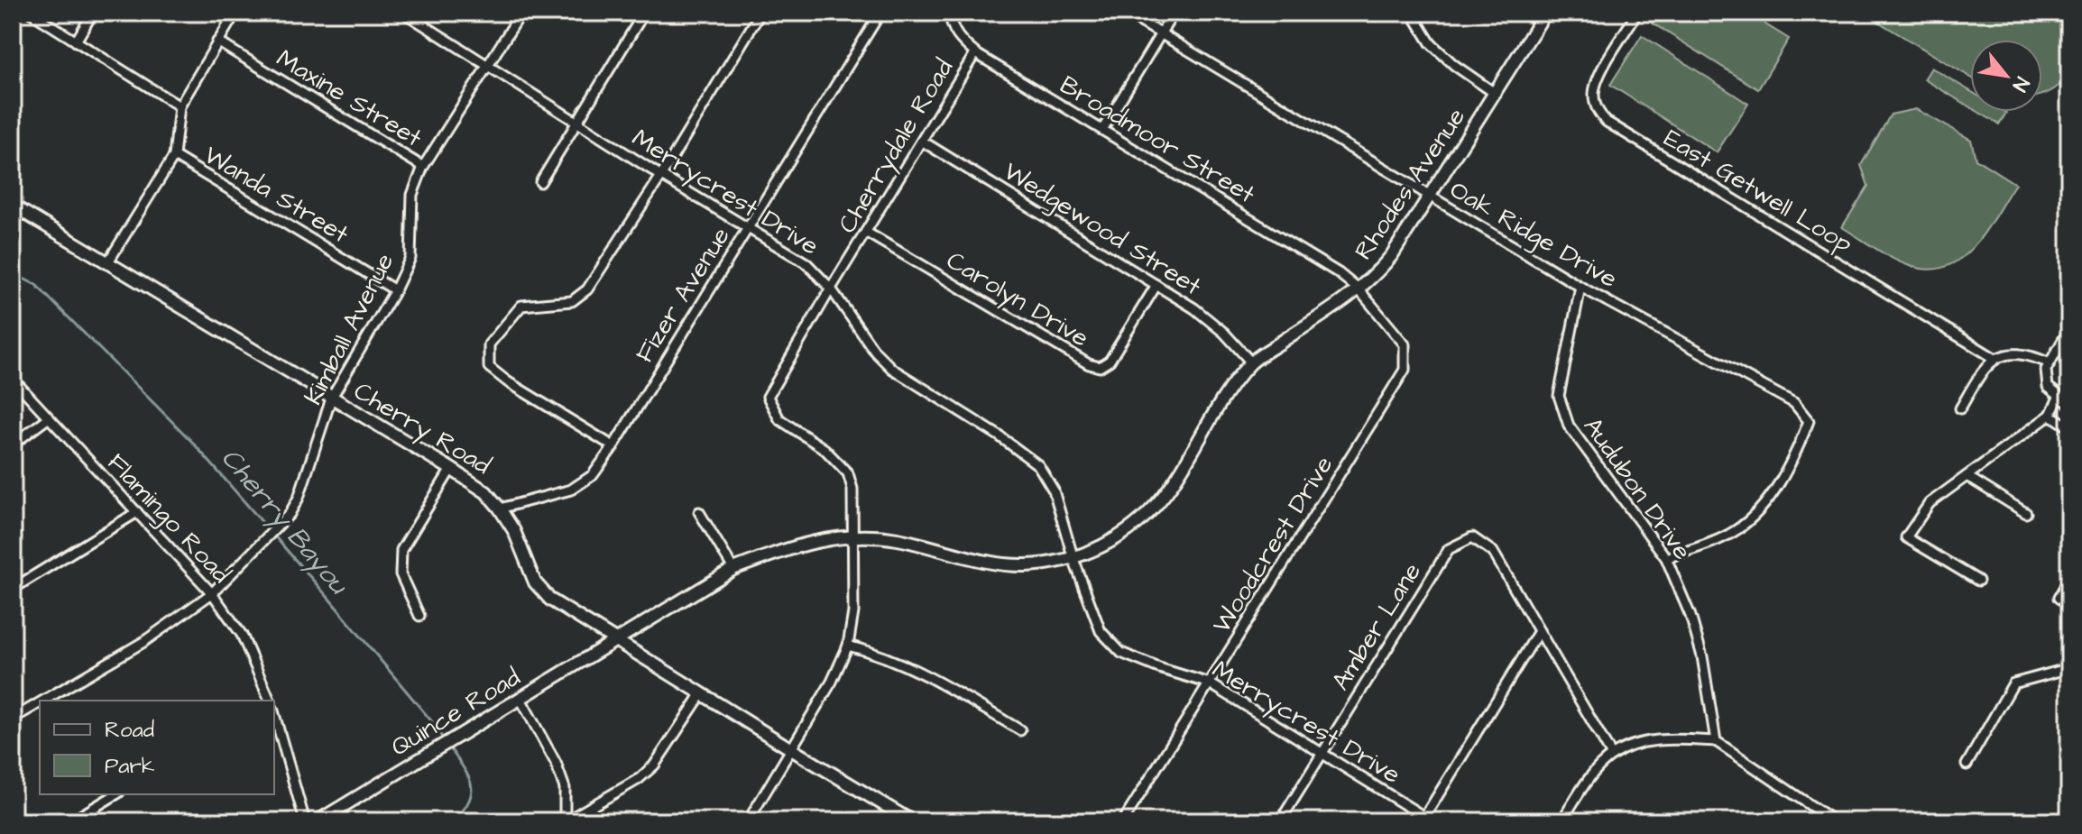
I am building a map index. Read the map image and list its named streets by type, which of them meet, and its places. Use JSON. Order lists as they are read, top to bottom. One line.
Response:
{"streets":{"main road":["Rhodes Avenue","Cherry Road","Quince Road"],"street":["Maxine Street","Broadmoor Street","Cherrydale Road","East Getwell Loop","Merrycrest Drive","Wanda Street","Wedgewood Street","Oak Ridge Drive","Fizer Avenue","Carolyn Drive","Kimball Avenue","Audubon Drive","Flamingo Road","Woodcrest Drive","Amber Lane"]},"crossings":[["Maxine Street","Kimball Avenue"],["Broadmoor Street","Cherrydale Road"],["Broadmoor Street","Rhodes Avenue"],["Broadmoor Street","Woodcrest Drive"],["Cherrydale Road","Rhodes Avenue"],["Cherrydale Road","Merrycrest Drive"],["Cherrydale Road","Wedgewood Street"],["Cherrydale Road","Carolyn Drive"],["Cherrydale Road","Cherry Road"],["Rhodes Avenue","Merrycrest Drive"],["Rhodes Avenue","Wedgewood Street"],["Rhodes Avenue","Oak Ridge Drive"],["Rhodes Avenue","Cherry Road"],["Rhodes Avenue","Woodcrest Drive"],["Rhodes Avenue","Quince Road"],["Merrycrest Drive","Fizer Avenue"],["Merrycrest Drive","Kimball Avenue"],["Merrycrest Drive","Woodcrest Drive"],["Merrycrest Drive","Amber Lane"],["Wanda Street","Kimball Avenue"],["Wedgewood Street","Carolyn Drive"],["Oak Ridge Drive","Audubon Drive"],["Fizer Avenue","Cherry Road"],["Kimball Avenue","Cherry Road"],["Kimball Avenue","Flamingo Road"],["Cherry Road","Quince Road"]],"water":["Cherry Bayou"],"legend":["Road","Park"],"north":"bottom right"}
